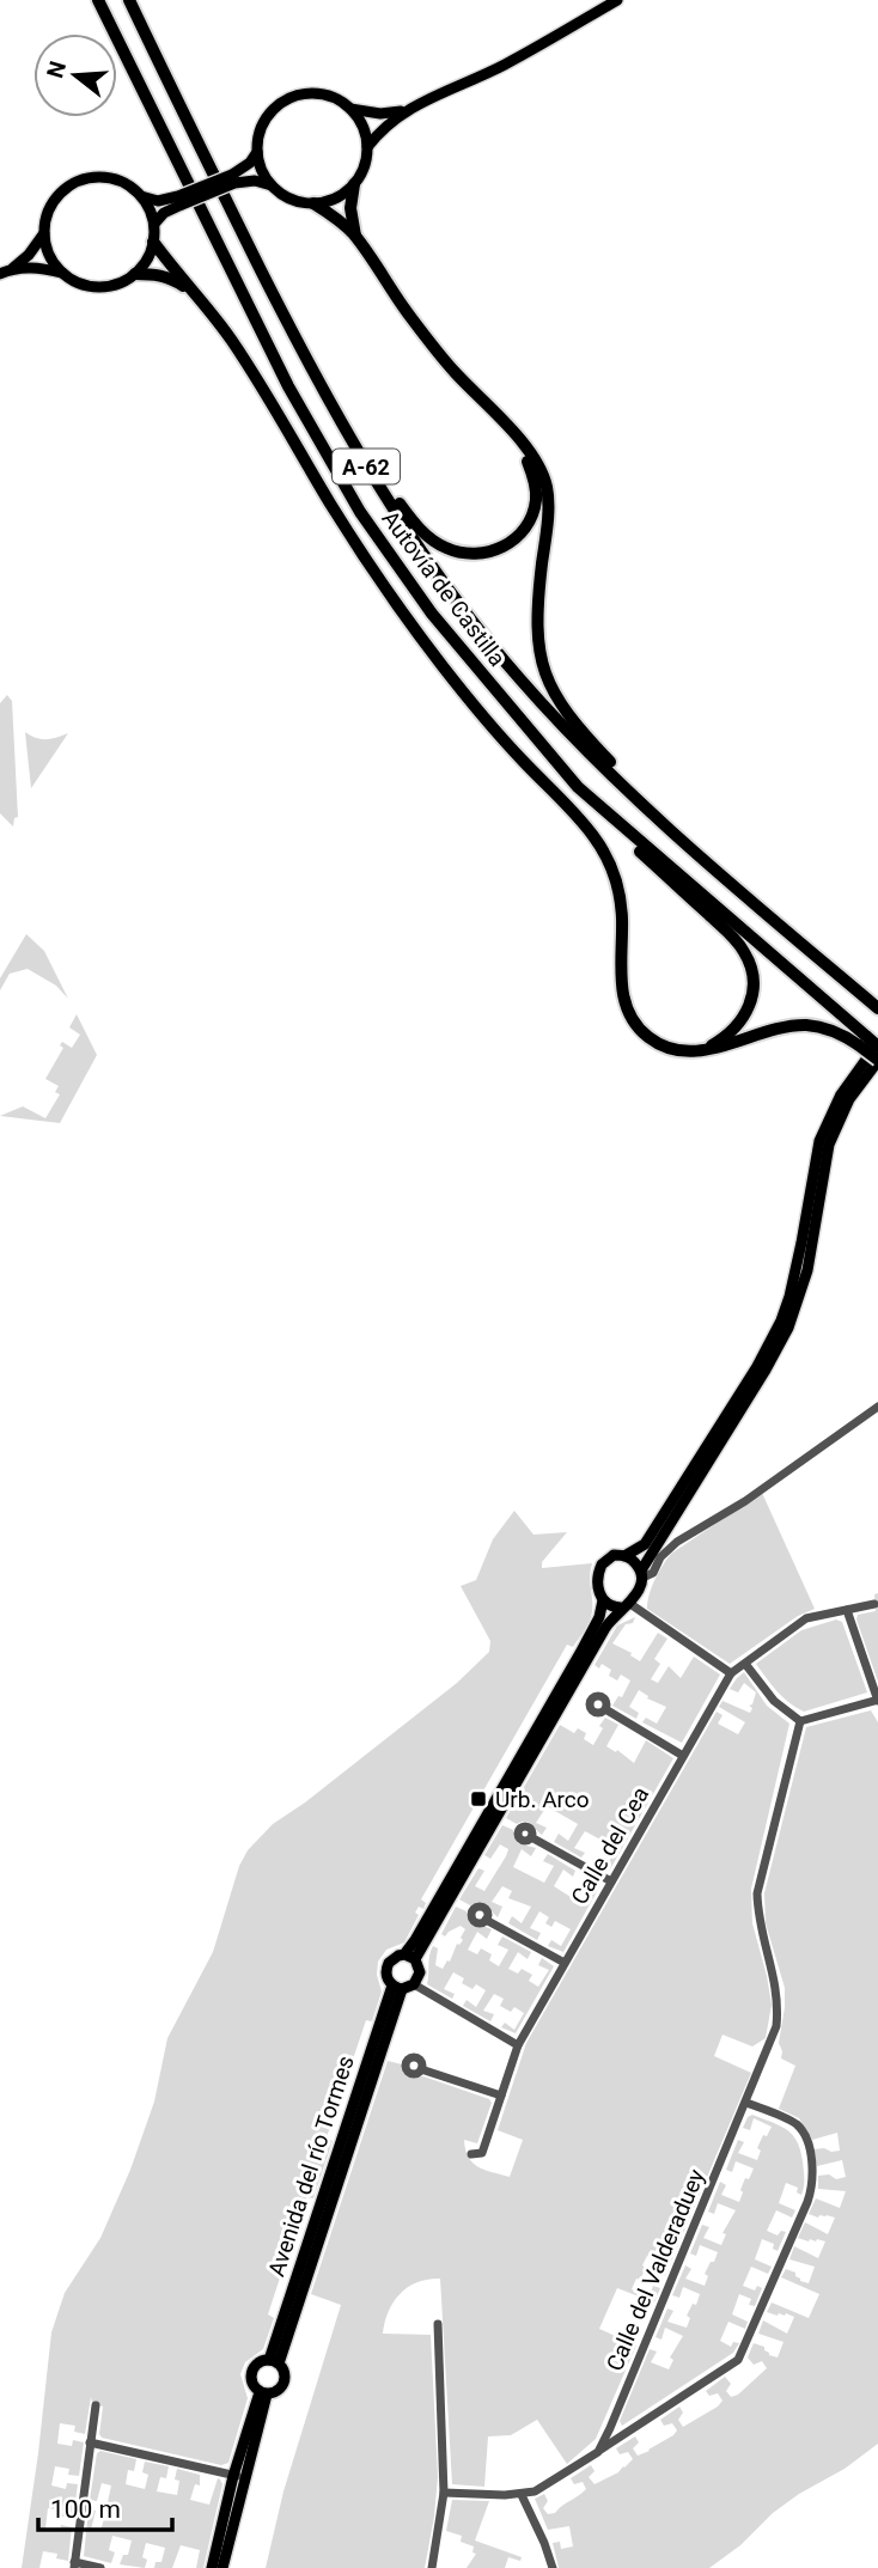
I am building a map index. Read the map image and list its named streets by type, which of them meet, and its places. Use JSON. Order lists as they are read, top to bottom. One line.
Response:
{"streets":{"highway":["A-62","Autovía de Castilla"],"main road":["Avenida del río Tormes"],"street":["Calle del Cea","Calle del Valderaduey"]},"places":{"transit":["Urb. Arco"]},"scale_bar":"100 m","north":"left"}
